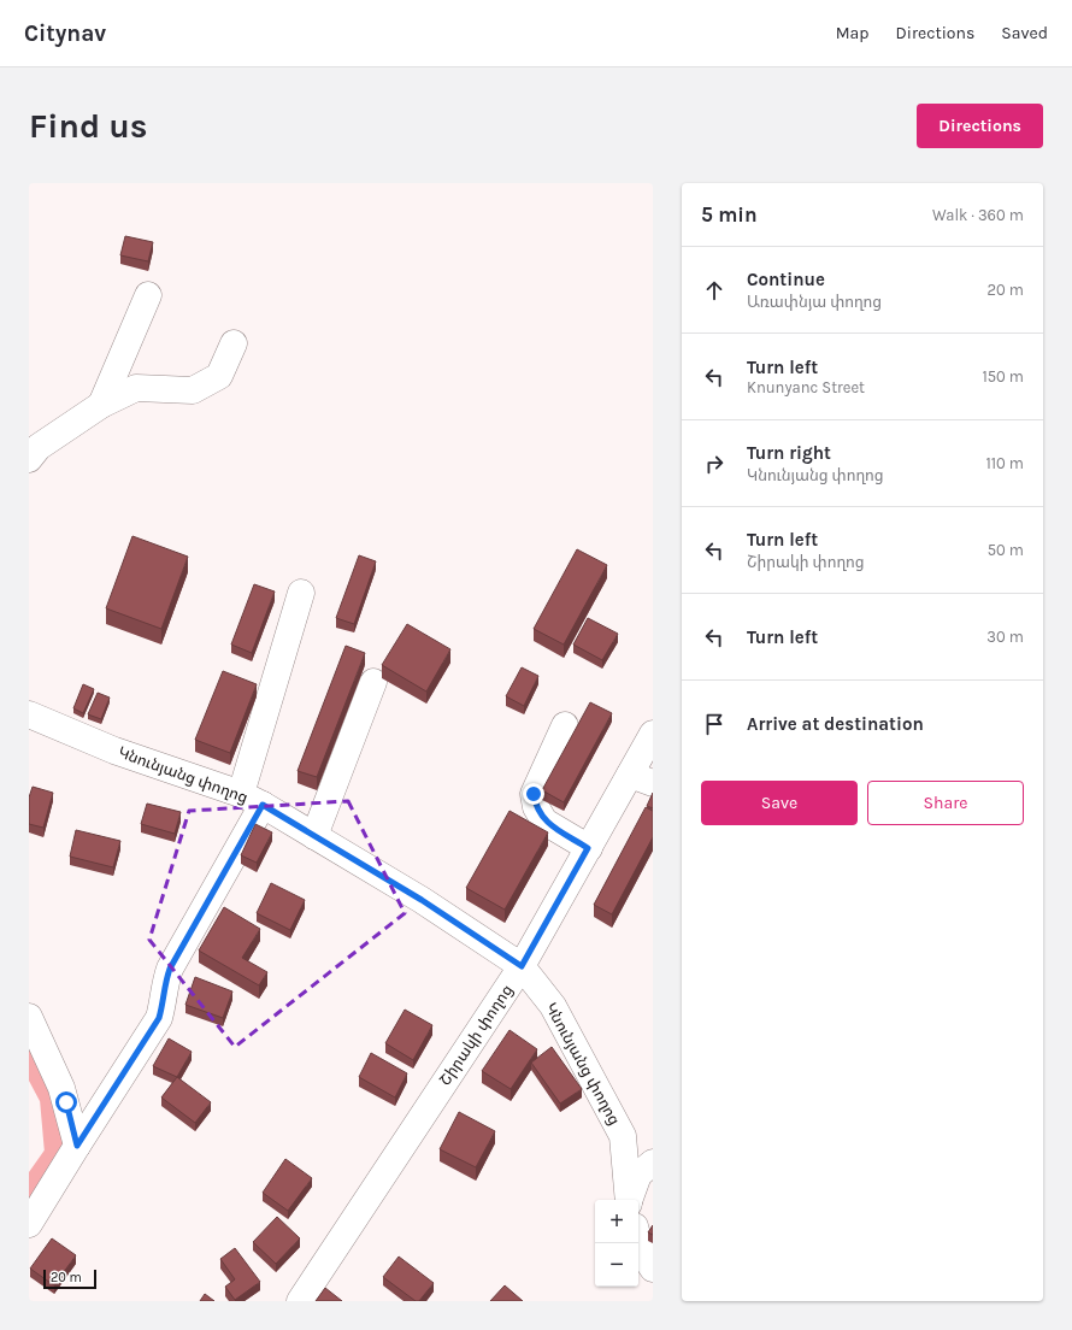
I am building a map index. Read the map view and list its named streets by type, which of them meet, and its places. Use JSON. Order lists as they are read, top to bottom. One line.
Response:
{"streets":{"street":["Կնունյանց փողոց","Շիրակի փողոց"]},"crossings":[["Կնունյանց փողոց","Շիրակի փողոց"]],"scale_bar":"20 m","page":{"header":"Citynav","nav":["Map","Directions","Saved"],"buttons":["Directions",["Save","Share"]],"title":"Find us","heading":["5 min","Walk · 360 m"],"list":[["Continue","Առափնյա փողոց","20 m"],["Turn left","Knunyanc Street","150 m"],["Turn right","Կնունյանց փողոց","110 m"],["Turn left","Շիրակի փողոց","50 m"],["Turn left","30 m"],"Arrive at destination"],"map_buttons":["+","−"],"scale":"20 m"}}
